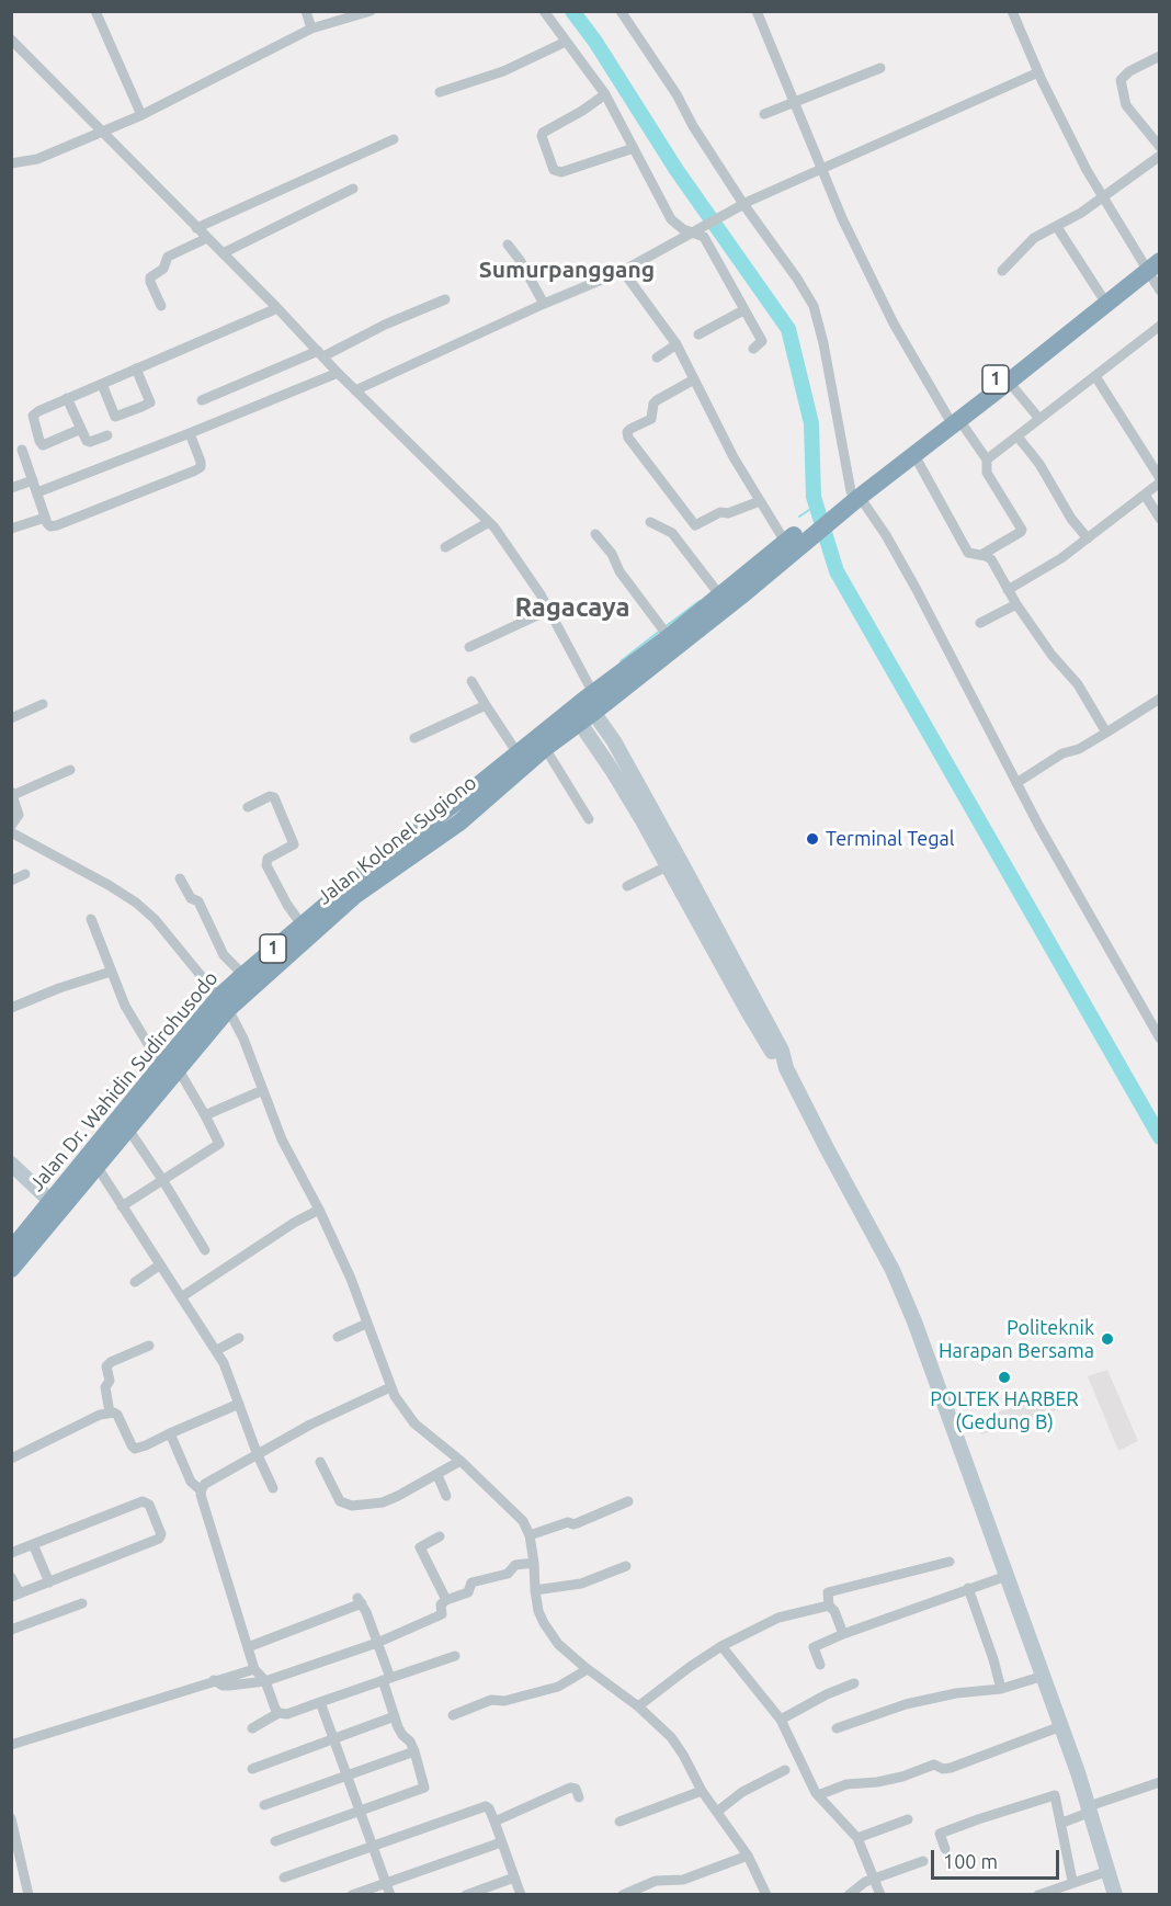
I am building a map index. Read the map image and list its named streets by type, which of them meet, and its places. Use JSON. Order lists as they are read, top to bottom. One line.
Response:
{"streets":{"highway":["1","Jalan Kolonel Sugiono","Jalan Dr. Wahidin Sudirohusodo"]},"crossings":[["1","Jalan Kolonel Sugiono"],["1","Jalan Dr. Wahidin Sudirohusodo"],["Jalan Kolonel Sugiono","Jalan Dr. Wahidin Sudirohusodo"]],"districts":["Sumurpanggang","Ragacaya"],"places":["Terminal Tegal","Politeknik Harapan Bersama","POLTEK HARBER (Gedung B)"],"scale_bar":"100 m"}
